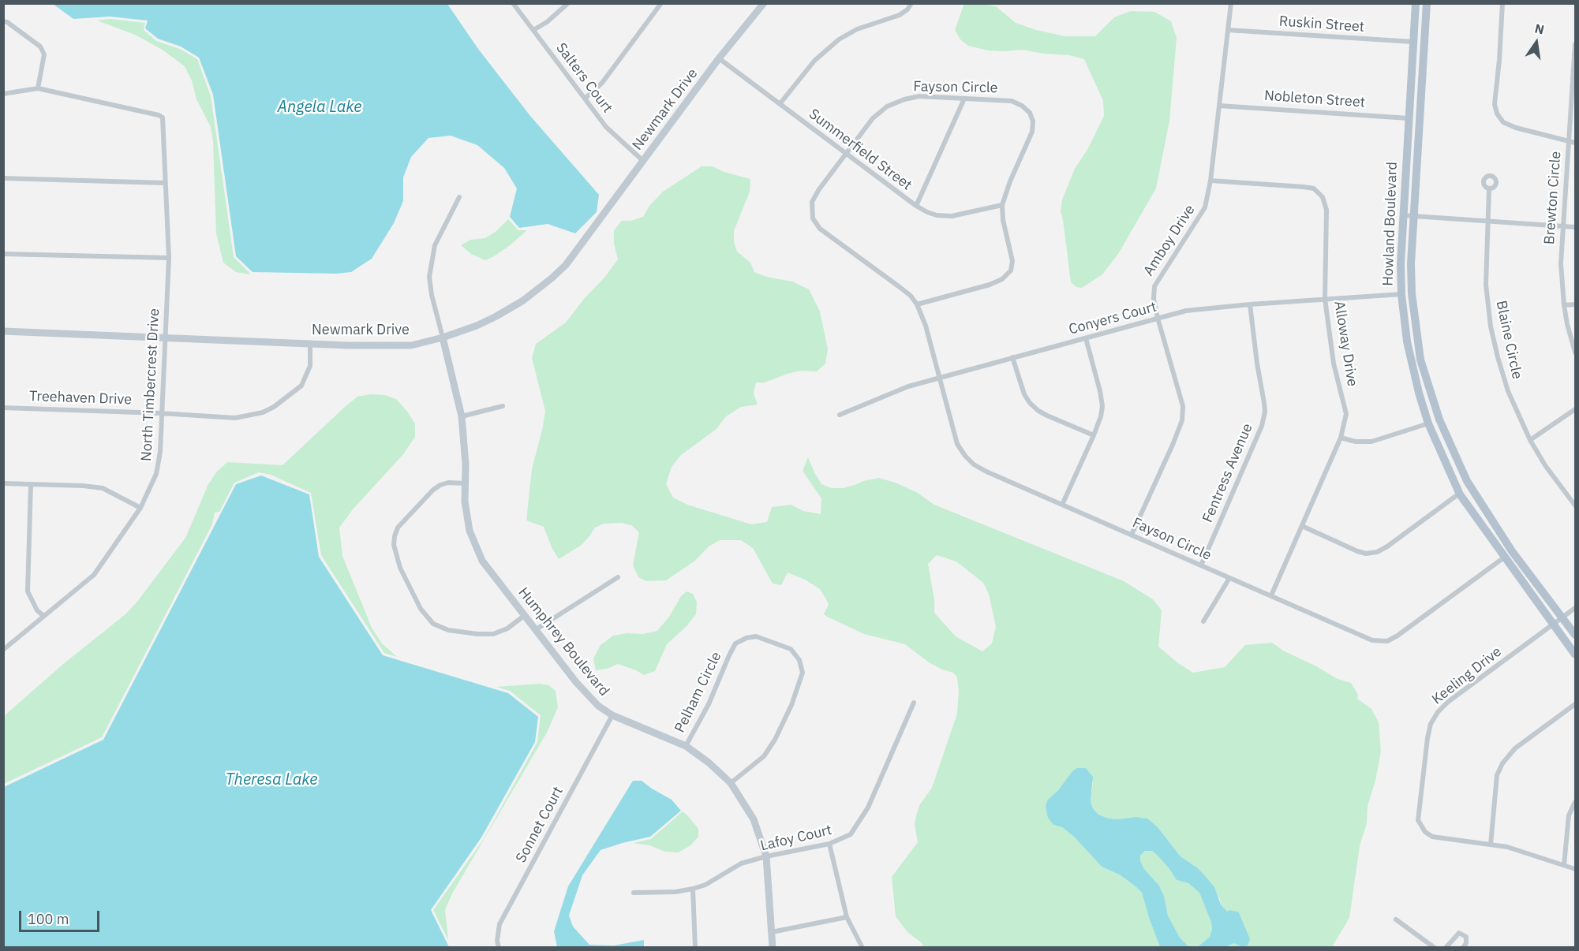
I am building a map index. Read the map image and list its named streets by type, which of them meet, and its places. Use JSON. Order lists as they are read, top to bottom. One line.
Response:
{"streets":{"main road":["Howland Boulevard"],"street":["Ruskin Street","Salters Court","Fayson Circle","Nobleton Street","Newmark Drive","Summerfield Street","Brewton Circle","Amboy Drive","Conyers Court","Blaine Circle","Alloway Drive","North Timbercrest Drive","Treehaven Drive","Fentress Avenue","Humphrey Boulevard","Keeling Drive","Pelham Circle","Sonnet Court","Lafoy Court"]},"crossings":[["Ruskin Street","Howland Boulevard"],["Ruskin Street","Amboy Drive"],["Salters Court","Newmark Drive"],["Fayson Circle","Summerfield Street"],["Fayson Circle","Howland Boulevard"],["Fayson Circle","Amboy Drive"],["Fayson Circle","Conyers Court"],["Fayson Circle","Alloway Drive"],["Fayson Circle","Fentress Avenue"],["Nobleton Street","Howland Boulevard"],["Nobleton Street","Amboy Drive"],["Newmark Drive","Summerfield Street"],["Newmark Drive","North Timbercrest Drive"],["Newmark Drive","Treehaven Drive"],["Newmark Drive","Humphrey Boulevard"],["Howland Boulevard","Conyers Court"],["Howland Boulevard","Keeling Drive"],["Amboy Drive","Conyers Court"],["Amboy Drive","Alloway Drive"],["Conyers Court","Alloway Drive"],["Conyers Court","Fentress Avenue"],["North Timbercrest Drive","Treehaven Drive"],["Humphrey Boulevard","Pelham Circle"],["Humphrey Boulevard","Sonnet Court"],["Humphrey Boulevard","Lafoy Court"]],"water":["Angela Lake","Theresa Lake"],"scale_bar":"100 m","north":"top"}
